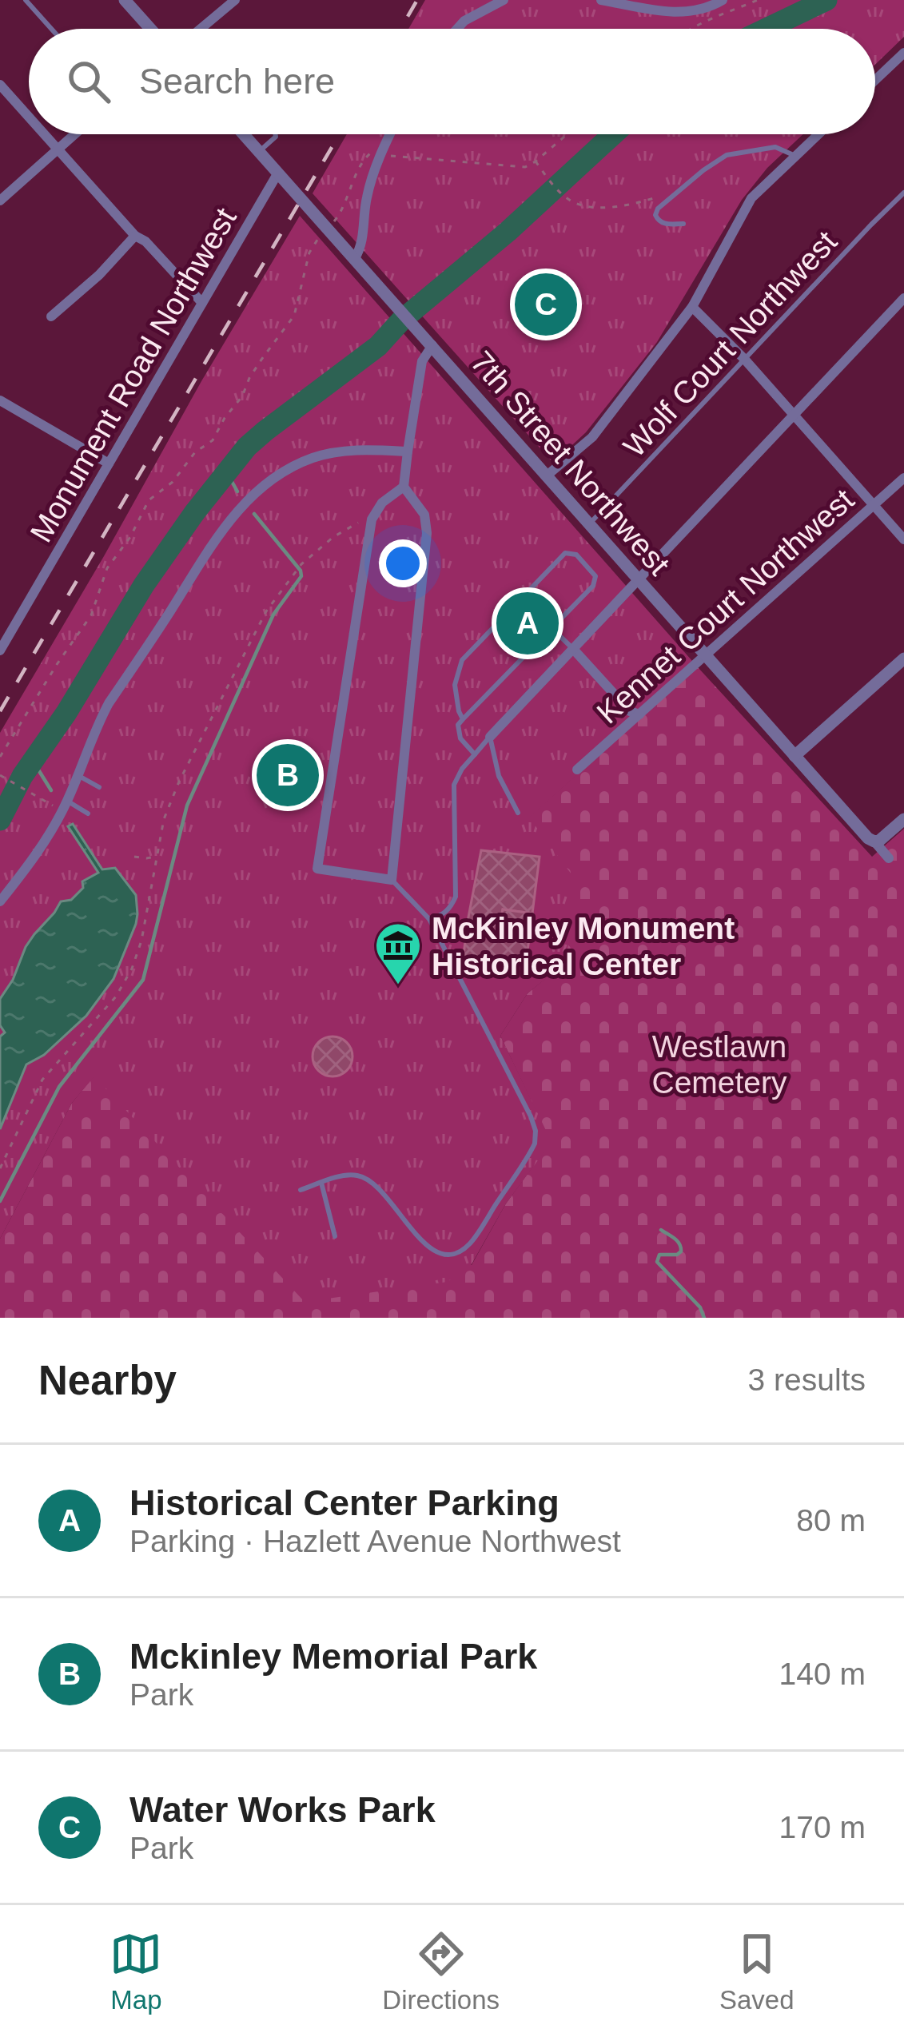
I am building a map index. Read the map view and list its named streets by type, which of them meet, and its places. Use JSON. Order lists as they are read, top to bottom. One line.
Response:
{"streets":{"street":["Monument Road Northwest","7th Street Northwest","Kennet Court Northwest"],"lane":["Wolf Court Northwest"]},"crossings":[["Wolf Court Northwest","7th Street Northwest"],["Monument Road Northwest","7th Street Northwest"],["7th Street Northwest","Kennet Court Northwest"]],"parks":["Westlawn Cemetery"],"places":{"museum":["McKinley Monument Historical Center"]},"page":{"search":"Search here","pins":["C","A","B"],"heading":["Nearby","3 results"],"list":[{"mark":"A","name":"Historical Center Parking","note":"Parking · Hazlett Avenue Northwest","value":"80 m"},{"mark":"B","name":"Mckinley Memorial Park","note":"Park","value":"140 m"},{"mark":"C","name":"Water Works Park","note":"Park","value":"170 m"}],"nav":["Map","Directions","Saved"]}}
